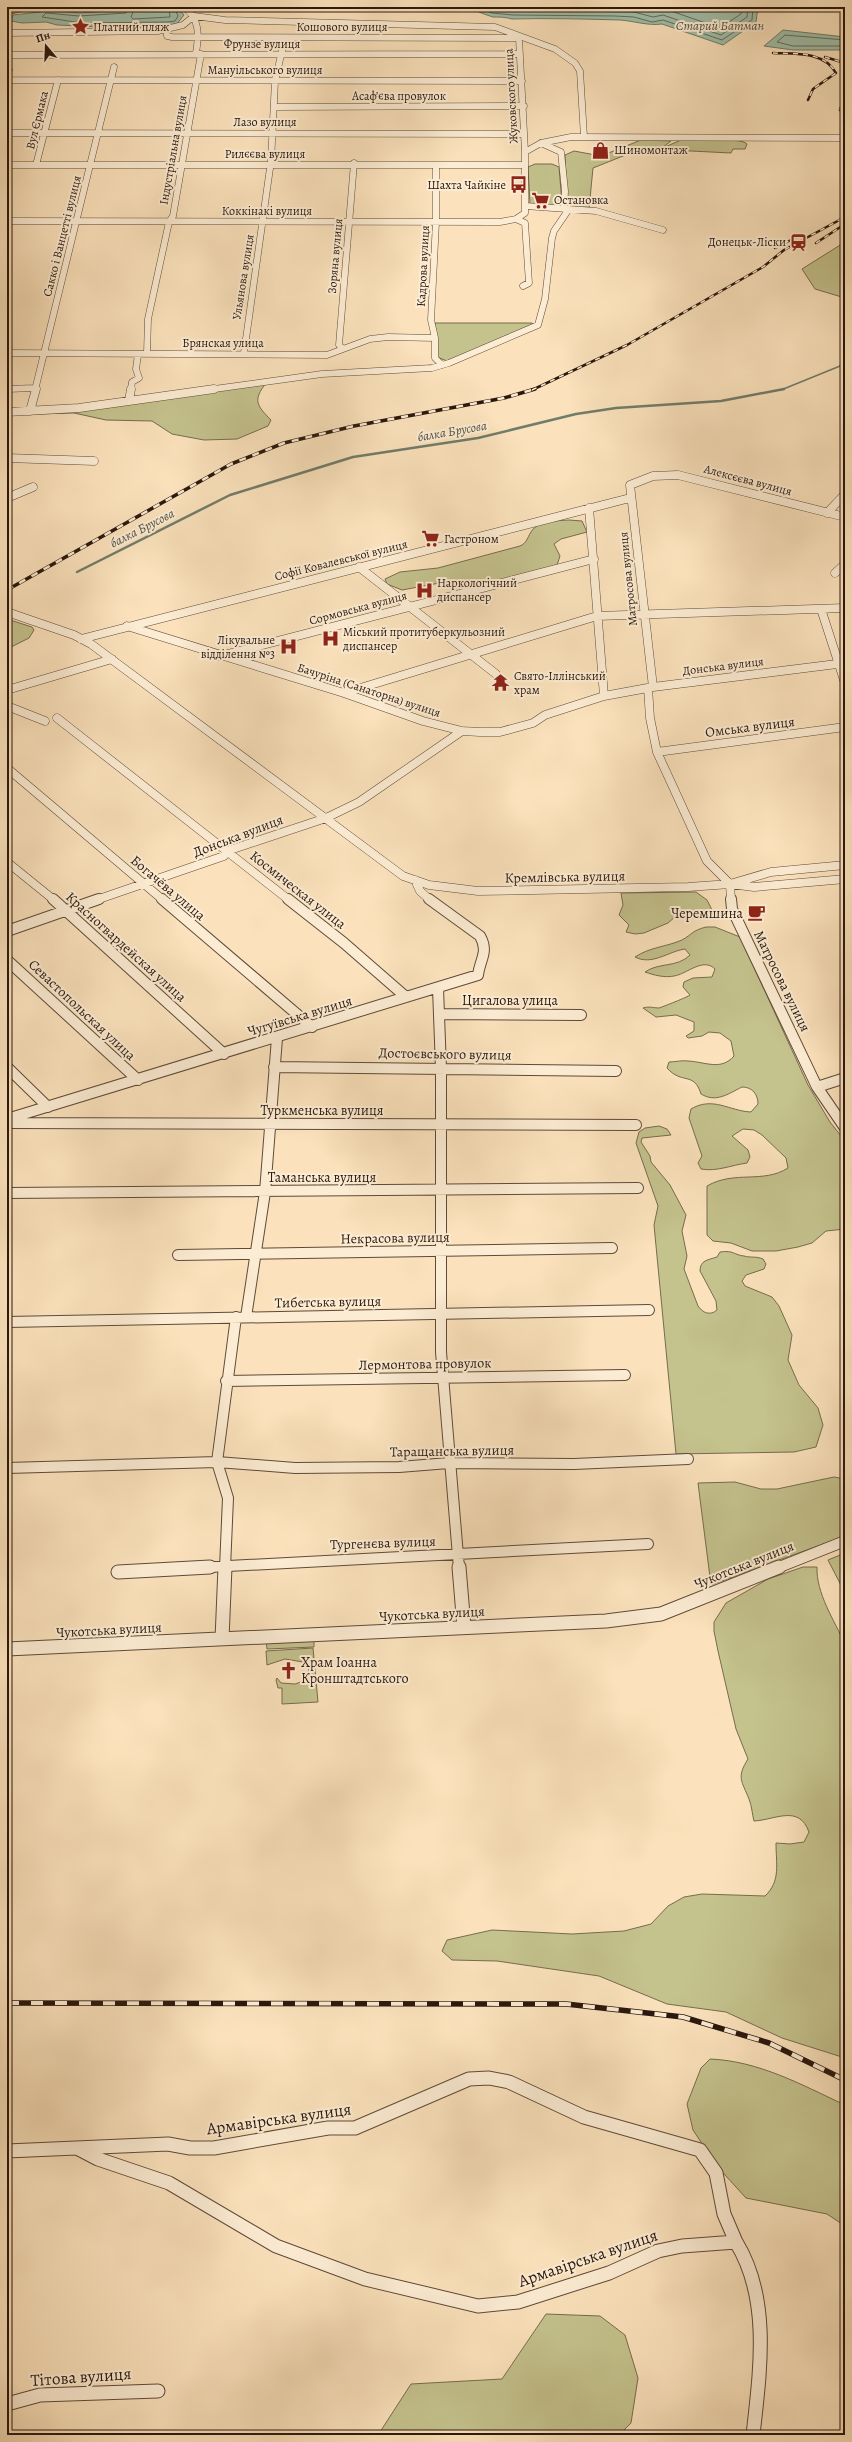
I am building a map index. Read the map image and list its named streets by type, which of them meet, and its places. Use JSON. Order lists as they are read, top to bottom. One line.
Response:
{"streets":{"street":["Кошового вулиця","Фрунзе вулиця","Мануільського вулиця","Асаф’єва провулок","Жуковского улица","Вул Єрмака","Лазо вулиця","Індустріальна вулиця","Рилєєва вулиця","Коккінакі вулиця","Сакко і Ванцетті вулиця","Зоряна вулиця","Кадрова вулиця","Ульянова вулиця","Брянская улица","Алексєєва вулиця","Софії Ковалевської вулиця","Матросова вулиця","Сормовська вулиця","Донська вулиця","Бачуріна (Санаторна) вулиця","Омська вулиця","Кремлівська вулиця","Богачёва улица","Космическая улица","Красногвардейская улица","Цигалова улица","Севастопольская улица","Чугуївська вулиця","Достоєвського вулиця","Туркменська вулиця","Таманська вулиця","Некрасова вулиця","Тибетська вулиця","Лермонтова провулок","Таращанська вулиця","Тургенєва вулиця","Чукотська вулиця","Армавірська вулиця","Тітова вулиця"]},"crossings":[["Кошового вулиця","Жуковского улица"],["Кошового вулиця","Індустріальна вулиця"],["Кошового вулиця","Ульянова вулиця"],["Фрунзе вулиця","Жуковского улица"],["Фрунзе вулиця","Індустріальна вулиця"],["Фрунзе вулиця","Ульянова вулиця"],["Мануільського вулиця","Жуковского улица"],["Мануільського вулиця","Вул Єрмака"],["Мануільського вулиця","Індустріальна вулиця"],["Мануільського вулиця","Сакко і Ванцетті вулиця"],["Мануільського вулиця","Ульянова вулиця"],["Асаф’єва провулок","Жуковского улица"],["Асаф’єва провулок","Ульянова вулиця"],["Жуковского улица","Лазо вулиця"],["Жуковского улица","Рилєєва вулиця"],["Жуковского улица","Коккінакі вулиця"],["Вул Єрмака","Лазо вулиця"],["Вул Єрмака","Рилєєва вулиця"],["Лазо вулиця","Індустріальна вулиця"],["Лазо вулиця","Сакко і Ванцетті вулиця"],["Лазо вулиця","Ульянова вулиця"],["Індустріальна вулиця","Рилєєва вулиця"],["Індустріальна вулиця","Коккінакі вулиця"],["Індустріальна вулиця","Брянская улица"],["Рилєєва вулиця","Сакко і Ванцетті вулиця"],["Рилєєва вулиця","Зоряна вулиця"],["Рилєєва вулиця","Кадрова вулиця"],["Рилєєва вулиця","Ульянова вулиця"],["Коккінакі вулиця","Сакко і Ванцетті вулиця"],["Коккінакі вулиця","Зоряна вулиця"],["Коккінакі вулиця","Кадрова вулиця"],["Коккінакі вулиця","Ульянова вулиця"],["Сакко і Ванцетті вулиця","Брянская улица"],["Зоряна вулиця","Брянская улица"],["Кадрова вулиця","Брянская улица"],["Ульянова вулиця","Брянская улица"],["Алексєєва вулиця","Матросова вулиця"],["Софії Ковалевської вулиця","Матросова вулиця"],["Софії Ковалевської вулиця","Бачуріна (Санаторна) вулиця"],["Софії Ковалевської вулиця","Кремлівська вулиця"],["Матросова вулиця","Донська вулиця"],["Матросова вулиця","Омська вулиця"],["Матросова вулиця","Кремлівська вулиця"],["Сормовська вулиця","Бачуріна (Санаторна) вулиця"],["Донська вулиця","Бачуріна (Санаторна) вулиця"],["Донська вулиця","Кремлівська вулиця"],["Донська вулиця","Богачёва улица"],["Донська вулиця","Космическая улица"],["Донська вулиця","Красногвардейская улица"],["Кремлівська вулиця","Чугуївська вулиця"],["Богачёва улица","Чугуївська вулиця"],["Космическая улица","Чугуївська вулиця"],["Красногвардейская улица","Чугуївська вулиця"],["Севастопольская улица","Чугуївська вулиця"]],"water":["Старий Батман","балка Брусова"],"places":{"place":["Платний пляж"],"shop":["Шиномонтаж"],"bus stop":["Шахта Чайкіне"],"supermarket":["Остановка","Гастроном"],"station":["Донецьк-Ліски"],"hospital":["Наркологічний диспансер","Міський протитуберкульозний диспансер","Лікувальне відділення №3"],"temple":["Свято-Іллінський храм"],"cafe":["Черемшина"],"church":["Храм Іоанна Кронштадтського"]},"north":"top"}
